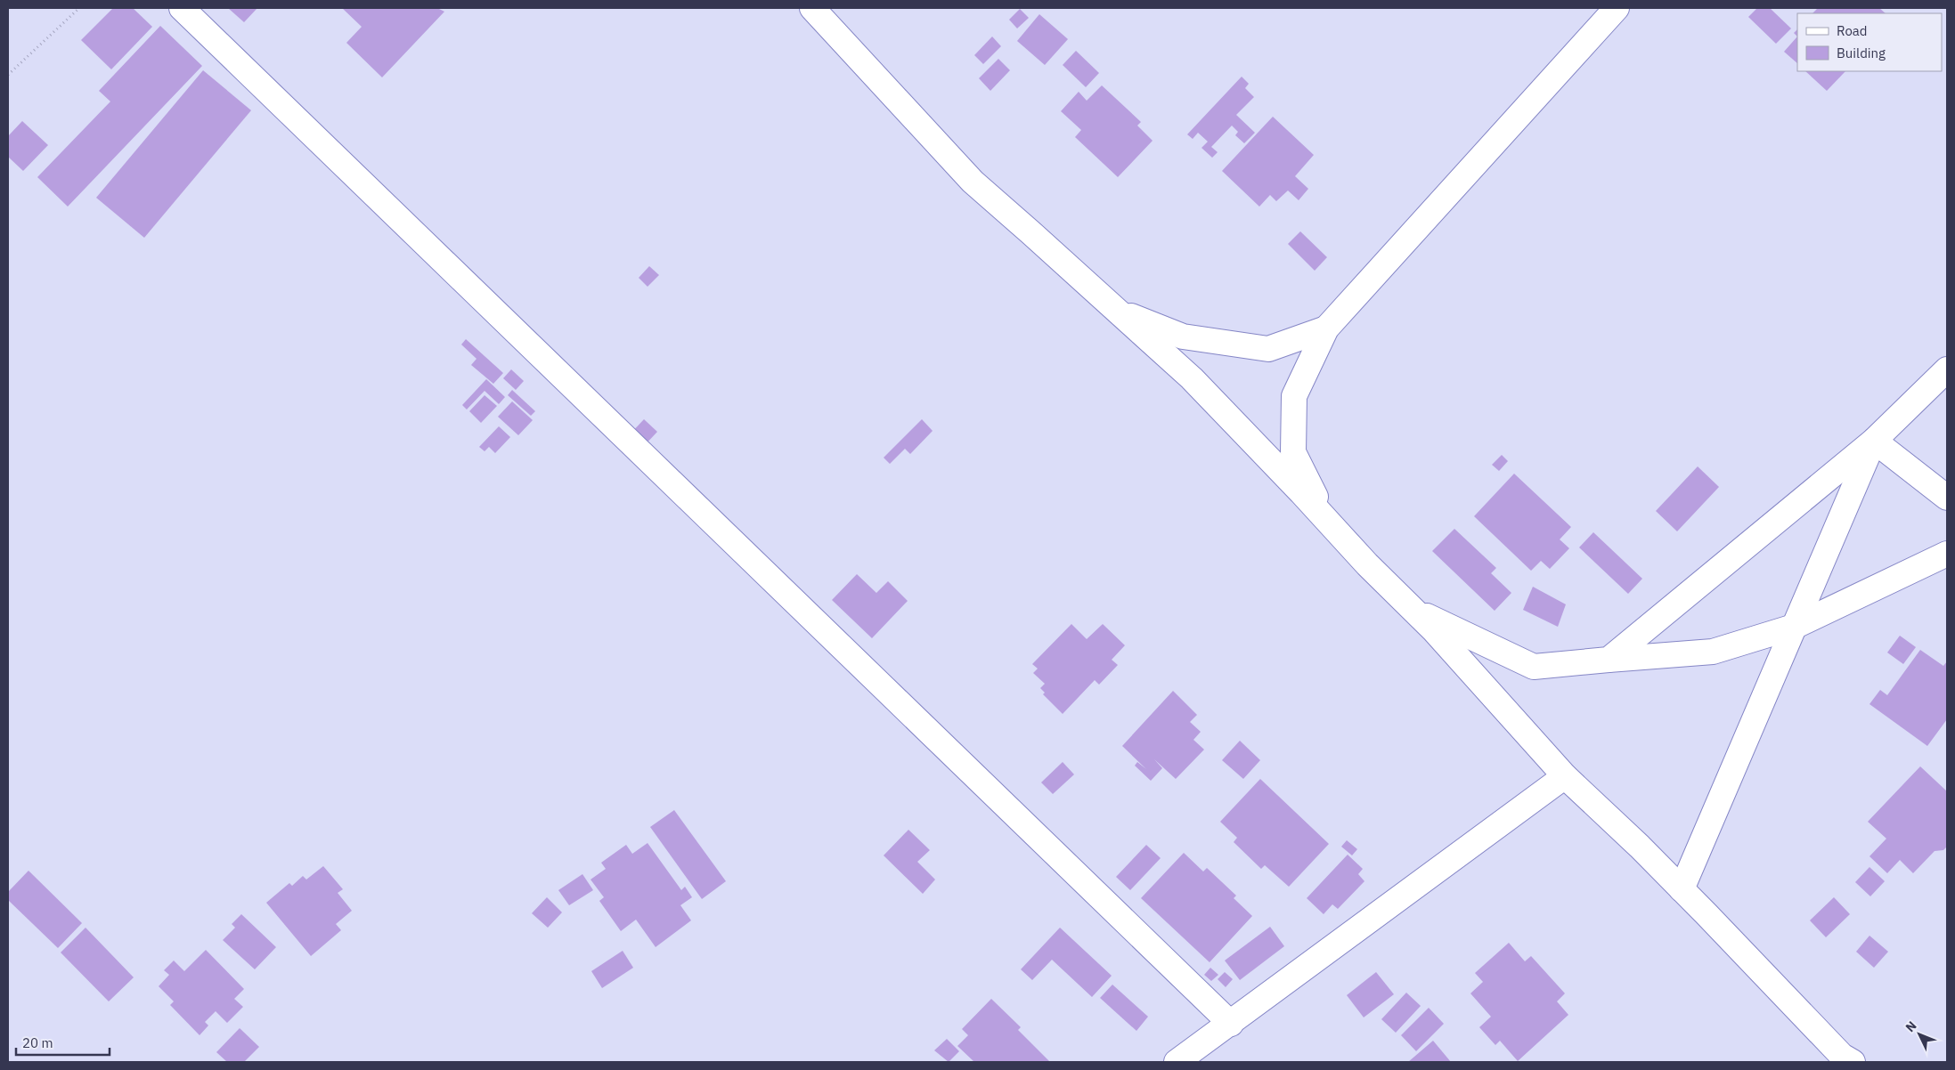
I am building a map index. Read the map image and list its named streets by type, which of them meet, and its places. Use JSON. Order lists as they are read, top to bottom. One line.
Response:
{"legend":["Road","Building"],"scale_bar":"20 m","north":"top left"}
